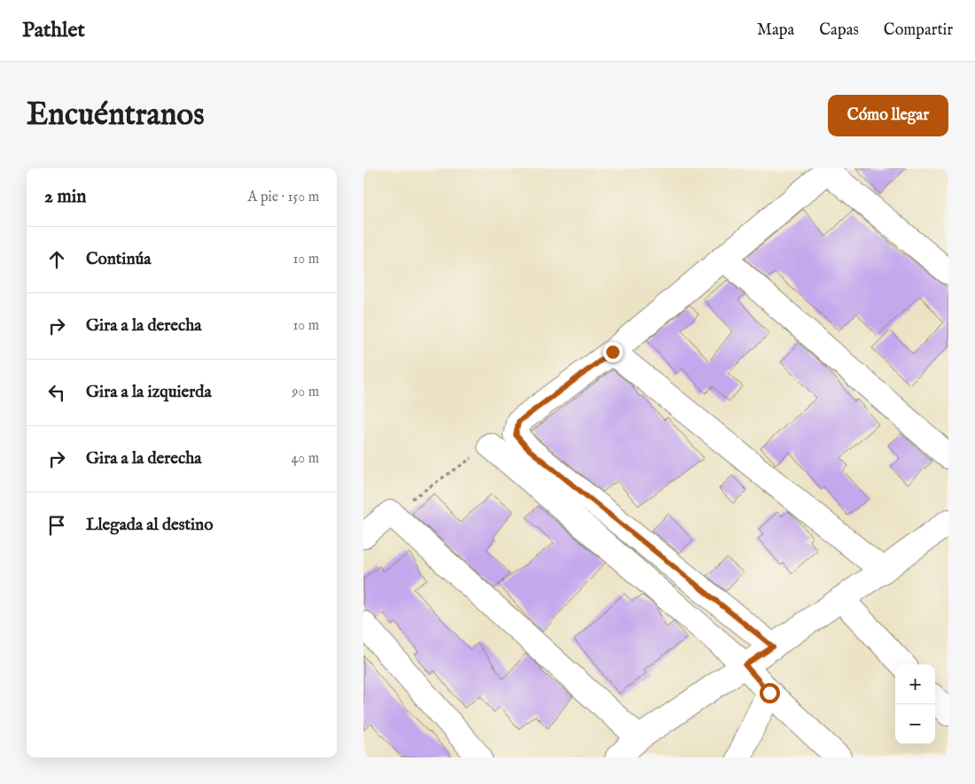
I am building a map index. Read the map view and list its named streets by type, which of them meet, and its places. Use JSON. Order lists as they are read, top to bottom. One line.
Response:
{"page":{"header":"Pathlet","nav":["Mapa","Capas","Compartir"],"buttons":"Cómo llegar","title":"Encuéntranos","heading":["2 min","A pie · 150 m"],"list":[["Continúa","10 m"],["Gira a la derecha","10 m"],["Gira a la izquierda","90 m"],["Gira a la derecha","40 m"],"Llegada al destino"],"map_buttons":["+","−"]}}
